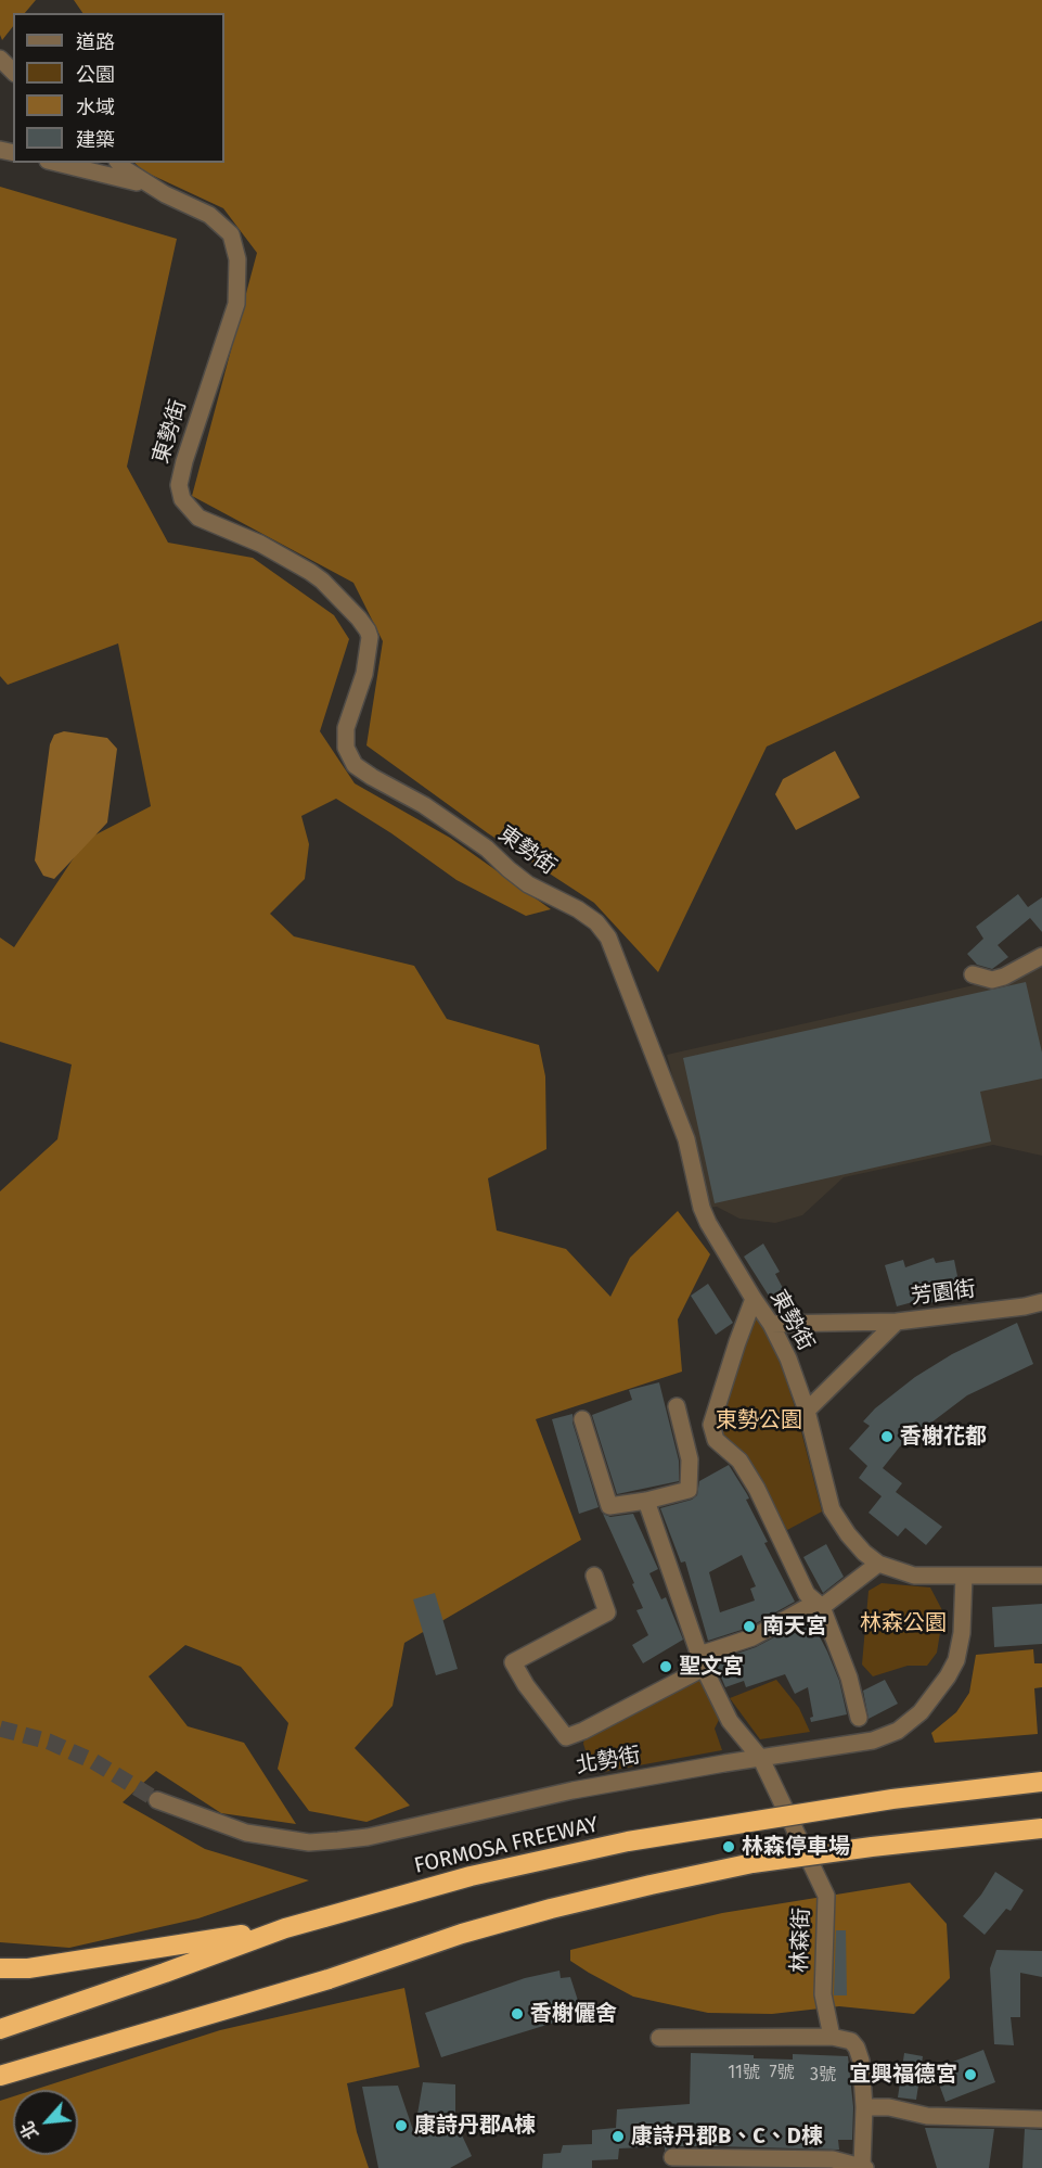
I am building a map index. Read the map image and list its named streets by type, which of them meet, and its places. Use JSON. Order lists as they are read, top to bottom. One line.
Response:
{"streets":{"highway":["FORMOSA FREEWAY"],"street":["東勢街","芳園街","北勢街","林森街"]},"crossings":[["東勢街","芳園街"],["東勢街","北勢街"],["北勢街","林森街"]],"parks":["東勢公園","林森公園"],"places":["香榭花都","南天宮","聖文宮","林森停車場","香榭儷舍","宜興福德宮","康詩丹郡A棟","康詩丹郡B、C、D棟"],"house_numbers":["11號","7號","3號"],"legend":["道路","公園","水域","建築"],"north":"bottom left"}
